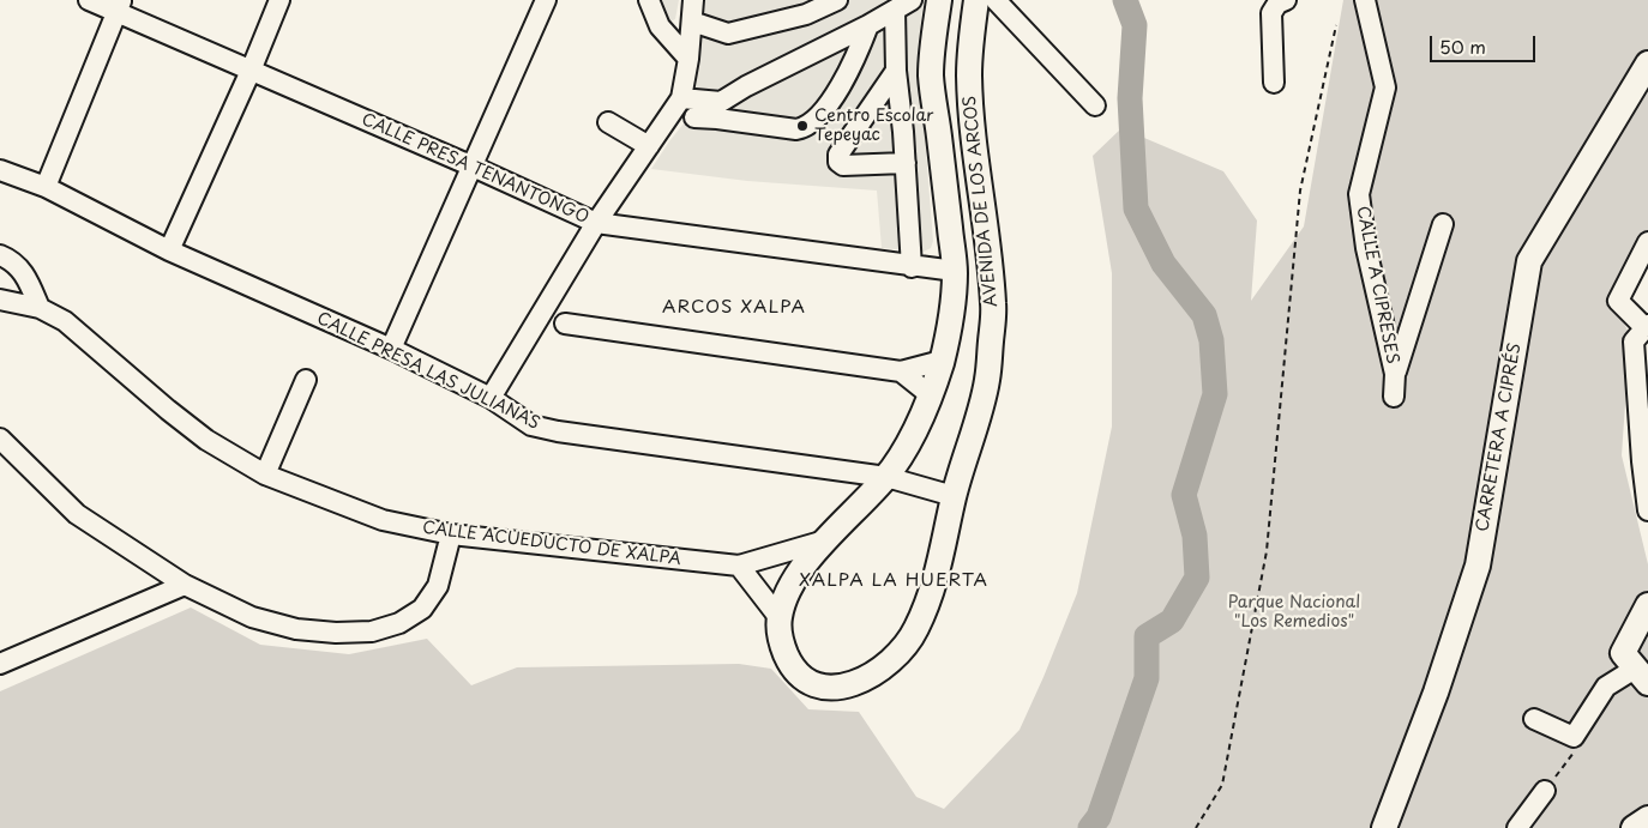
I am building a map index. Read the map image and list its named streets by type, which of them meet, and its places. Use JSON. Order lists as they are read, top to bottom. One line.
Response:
{"streets":{"main road":["AVENIDA DE LOS ARCOS","CARRETERA A CIPRÉS"],"street":["CALLE PRESA TENANTONGO","CALLE A CIPRESES","CALLE PRESA LAS JULIANAS","CALLE ACUEDUCTO DE XALPA"]},"crossings":[["CALLE PRESA TENANTONGO","AVENIDA DE LOS ARCOS"],["AVENIDA DE LOS ARCOS","CALLE PRESA LAS JULIANAS"],["AVENIDA DE LOS ARCOS","CALLE ACUEDUCTO DE XALPA"]],"districts":["ARCOS XALPA","XALPA LA HUERTA"],"parks":["Parque Nacional \"Los Remedios\""],"places":["Centro Escolar Tepeyac"],"scale_bar":"50 m"}
